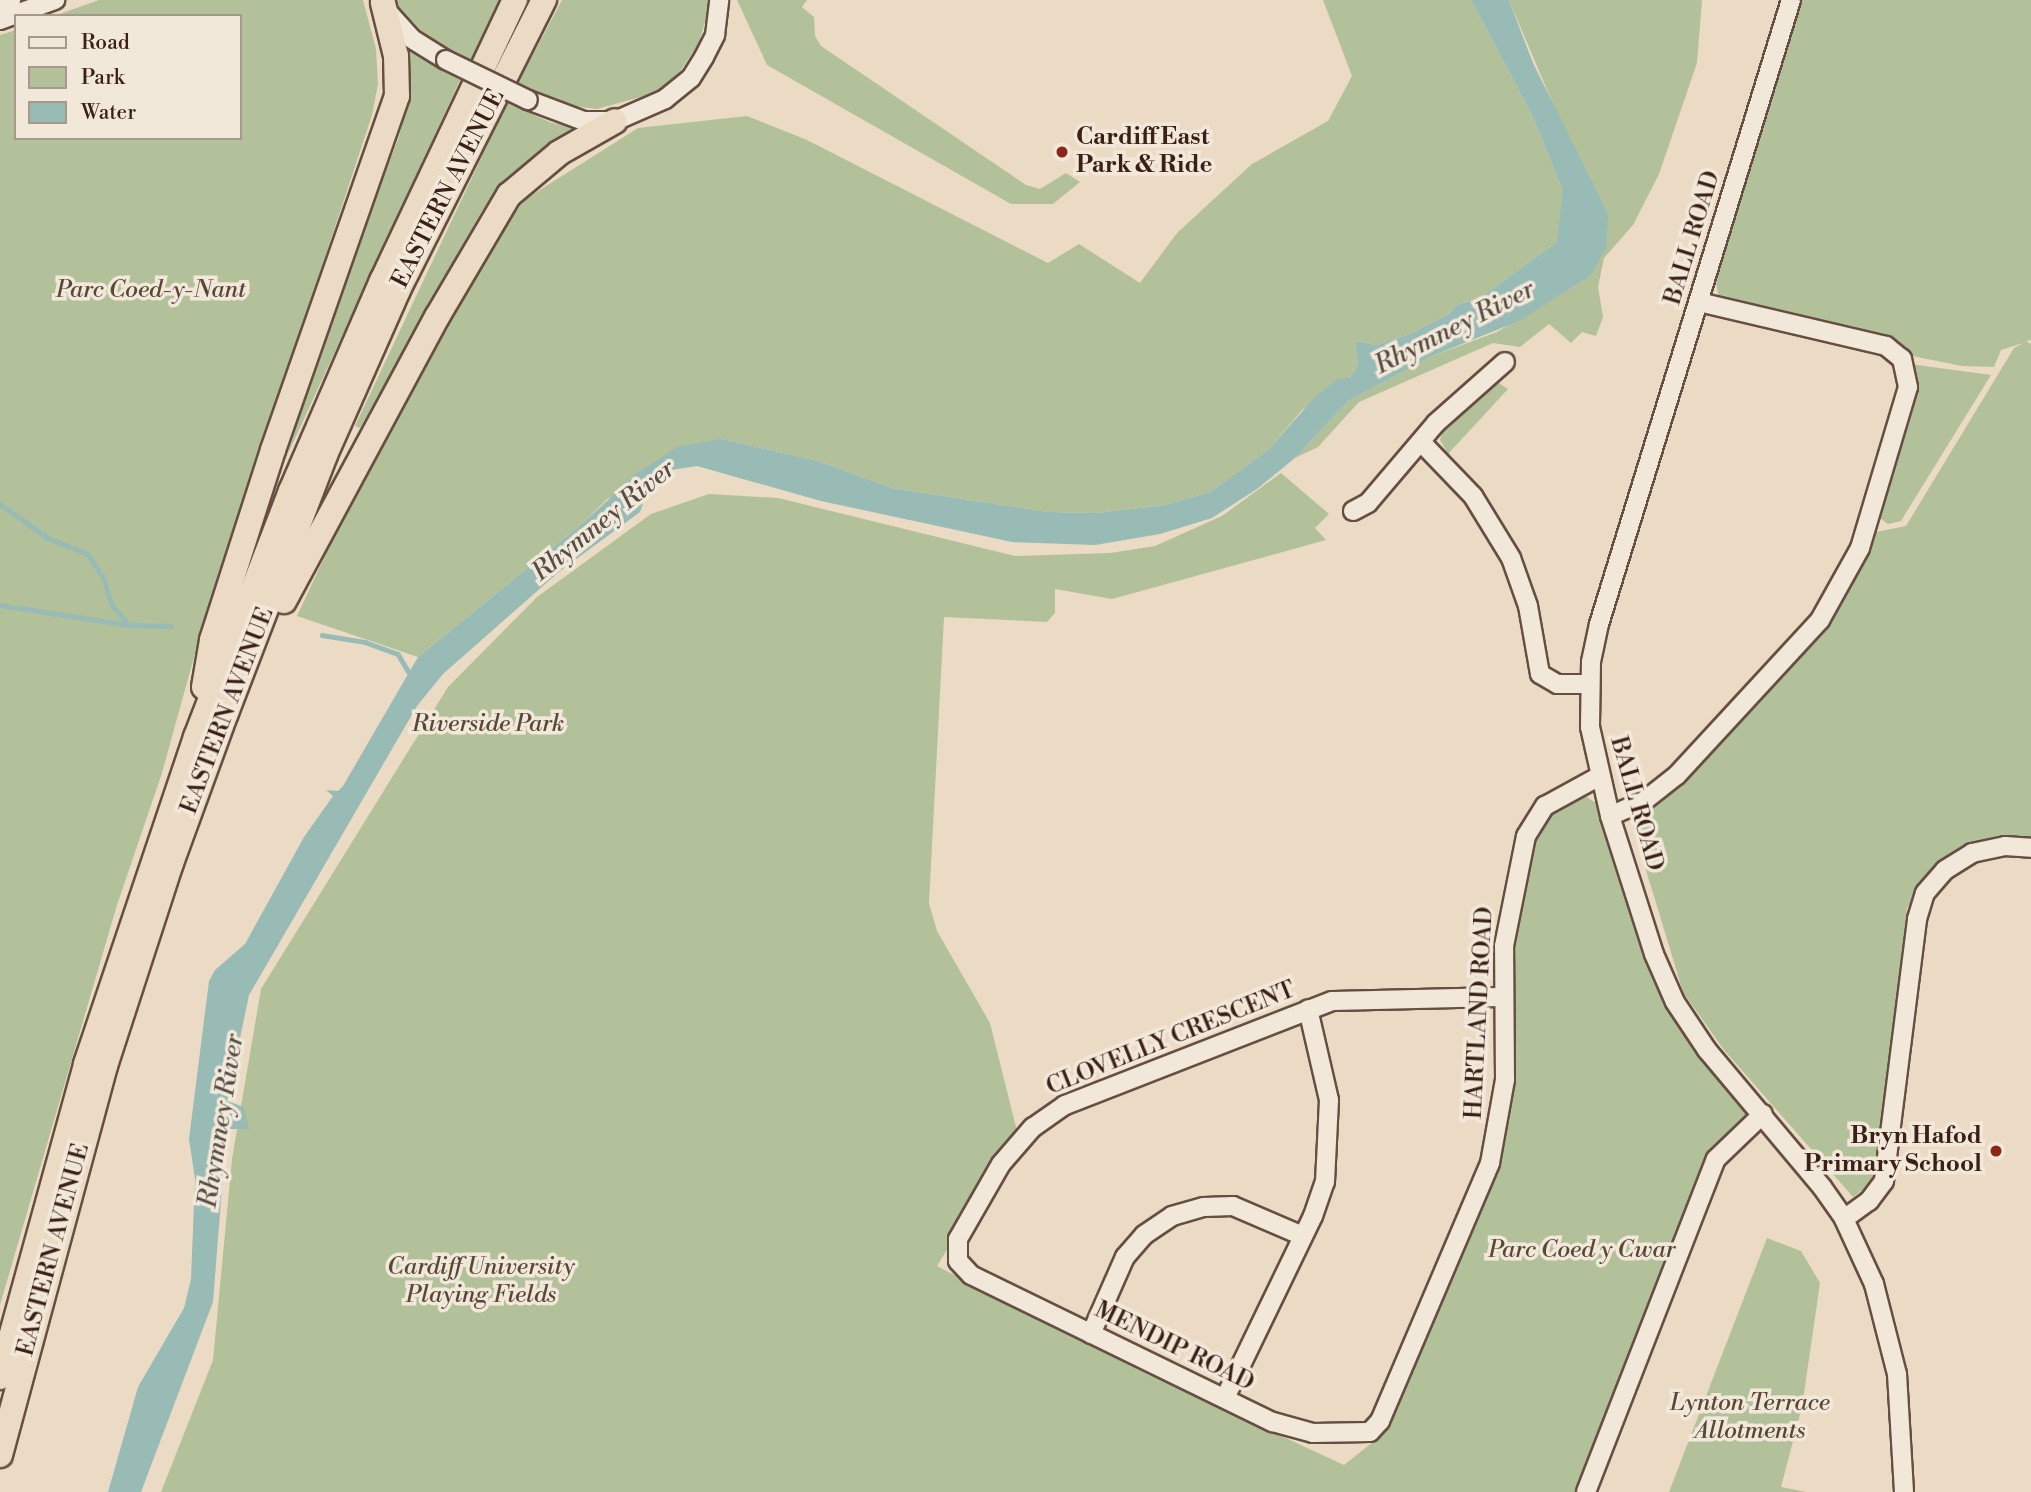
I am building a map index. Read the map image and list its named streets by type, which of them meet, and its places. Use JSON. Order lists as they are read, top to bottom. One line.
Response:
{"streets":{"highway":["EASTERN AVENUE"],"street":["BALL ROAD","HARTLAND ROAD","CLOVELLY CRESCENT","MENDIP ROAD"]},"crossings":[["BALL ROAD","HARTLAND ROAD"],["HARTLAND ROAD","CLOVELLY CRESCENT"],["HARTLAND ROAD","MENDIP ROAD"],["CLOVELLY CRESCENT","MENDIP ROAD"]],"water":["Rhymney River"],"parks":["Parc Coed-y-Nant","Riverside Park","Parc Coed y Cwar","Cardiff University Playing Fields","Lynton Terrace Allotments"],"places":["Cardiff East Park & Ride","Bryn Hafod Primary School"],"legend":["Road","Park","Water"]}
